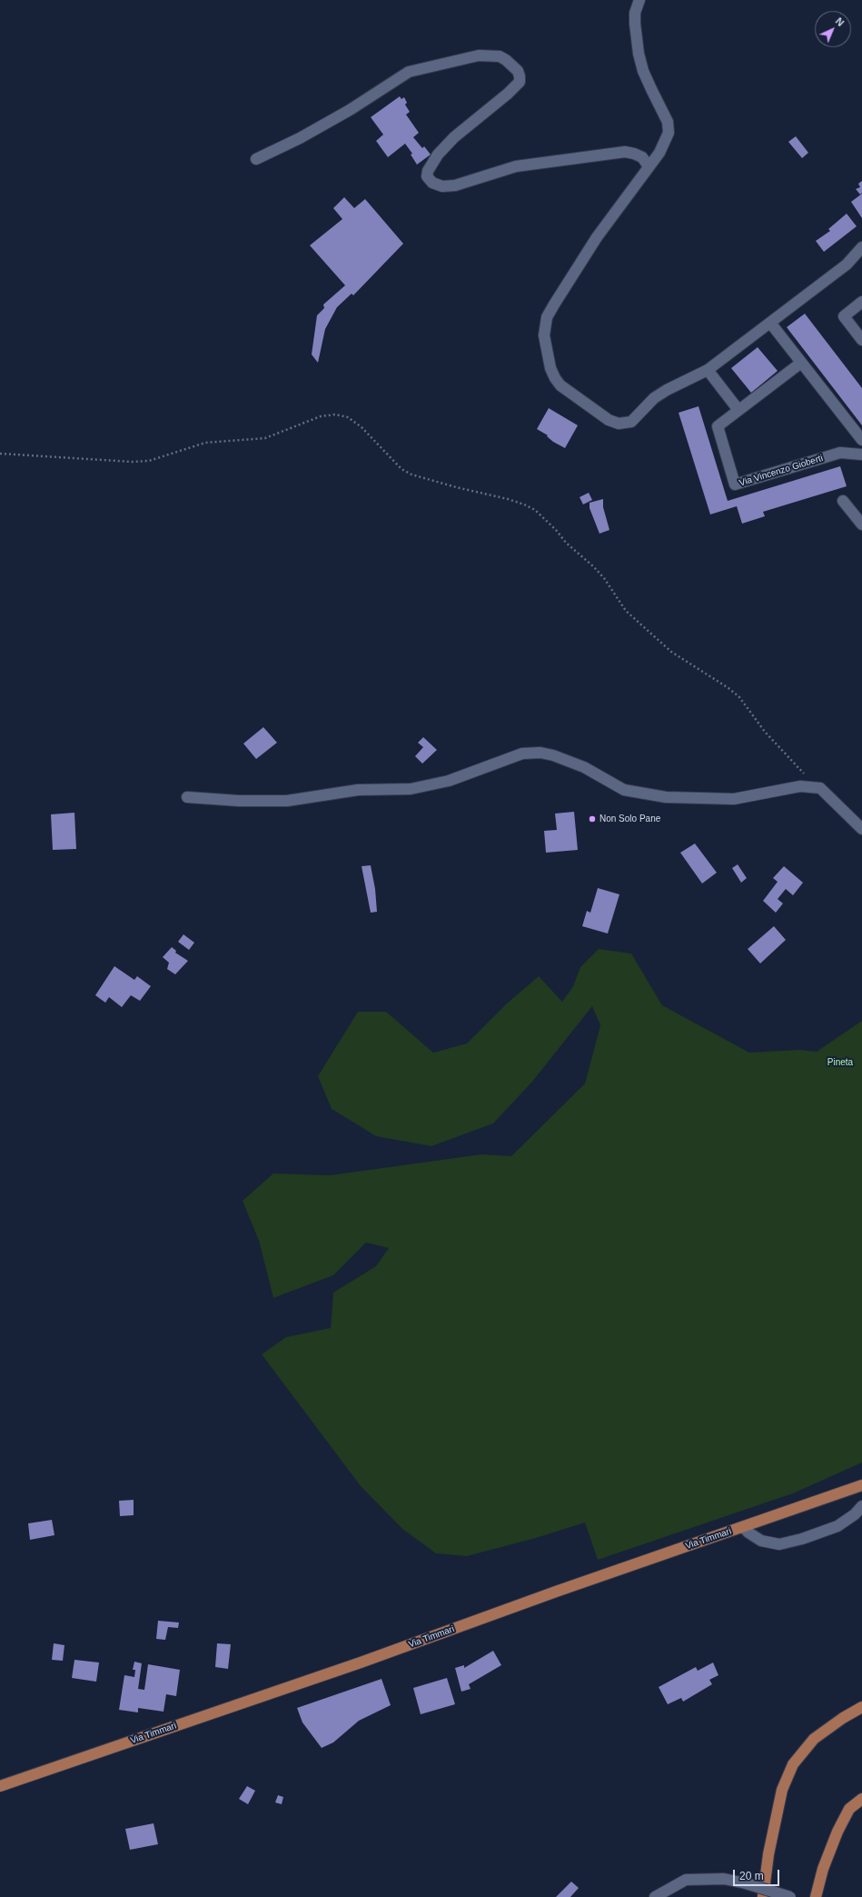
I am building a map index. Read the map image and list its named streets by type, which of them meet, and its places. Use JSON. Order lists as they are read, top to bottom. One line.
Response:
{"streets":{"main road":["Via Timmari"],"street":["Via Vincenzo Gioberti"]},"parks":["Pineta"],"places":["Non Solo Pane"],"scale_bar":"20 m","north":"top right"}
